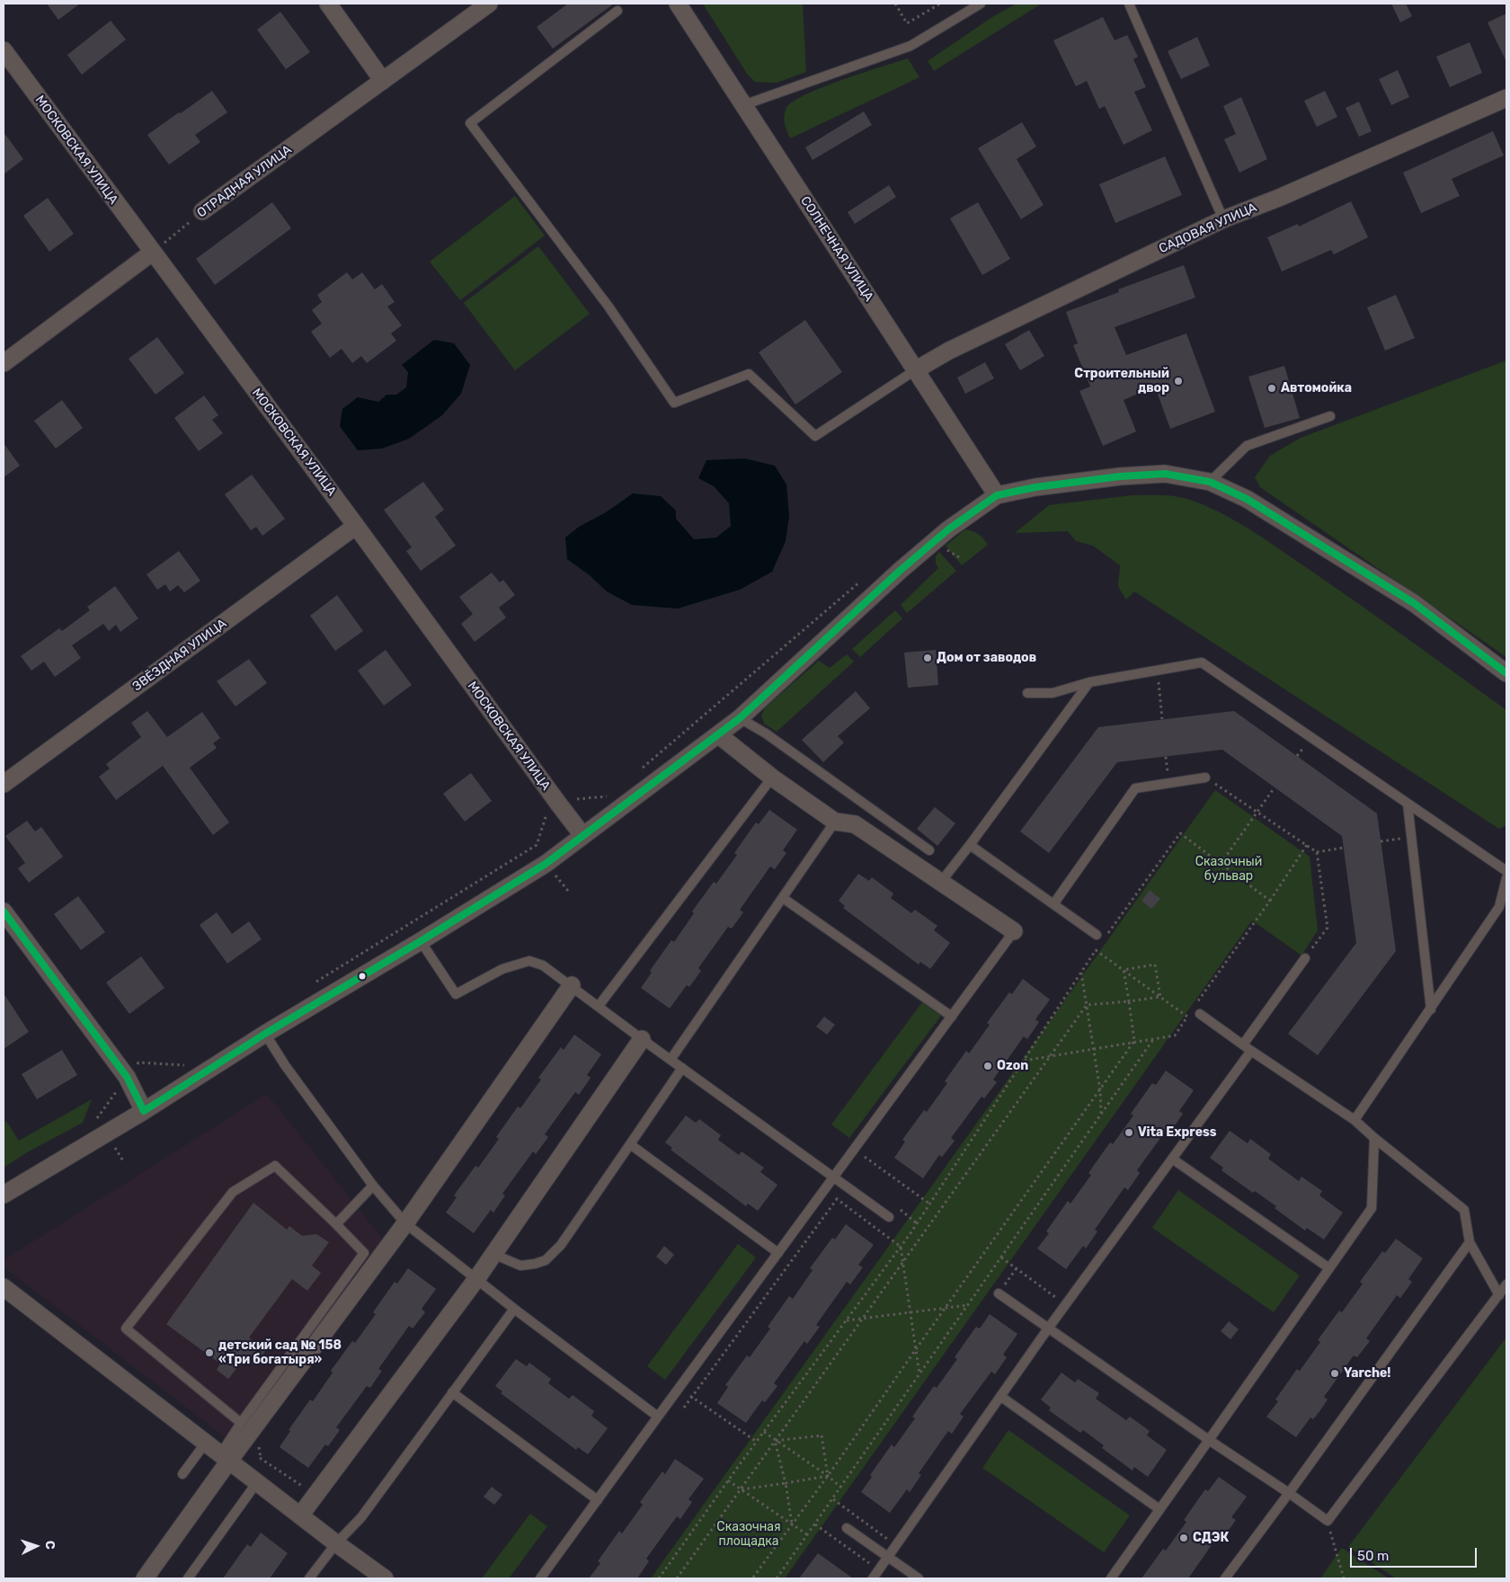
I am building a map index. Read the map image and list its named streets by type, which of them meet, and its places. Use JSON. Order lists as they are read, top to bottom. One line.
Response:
{"streets":{"street":["МОСКОВСКАЯ УЛИЦА","ОТРАДНАЯ УЛИЦА","САДОВАЯ УЛИЦА","СОЛНЕЧНАЯ УЛИЦА","ЗВЁЗДНАЯ УЛИЦА"]},"crossings":[["МОСКОВСКАЯ УЛИЦА","ОТРАДНАЯ УЛИЦА"],["МОСКОВСКАЯ УЛИЦА","ЗВЁЗДНАЯ УЛИЦА"],["САДОВАЯ УЛИЦА","СОЛНЕЧНАЯ УЛИЦА"]],"parks":["Сказочный бульвар","Сказочная площадка"],"places":["Строительный двор","Автомойка","Дом от заводов","Ozon","Vita Express","детский сад № 158 «Три богатыря»","Yarche!","СДЭК"],"scale_bar":"50 m","north":"right"}
